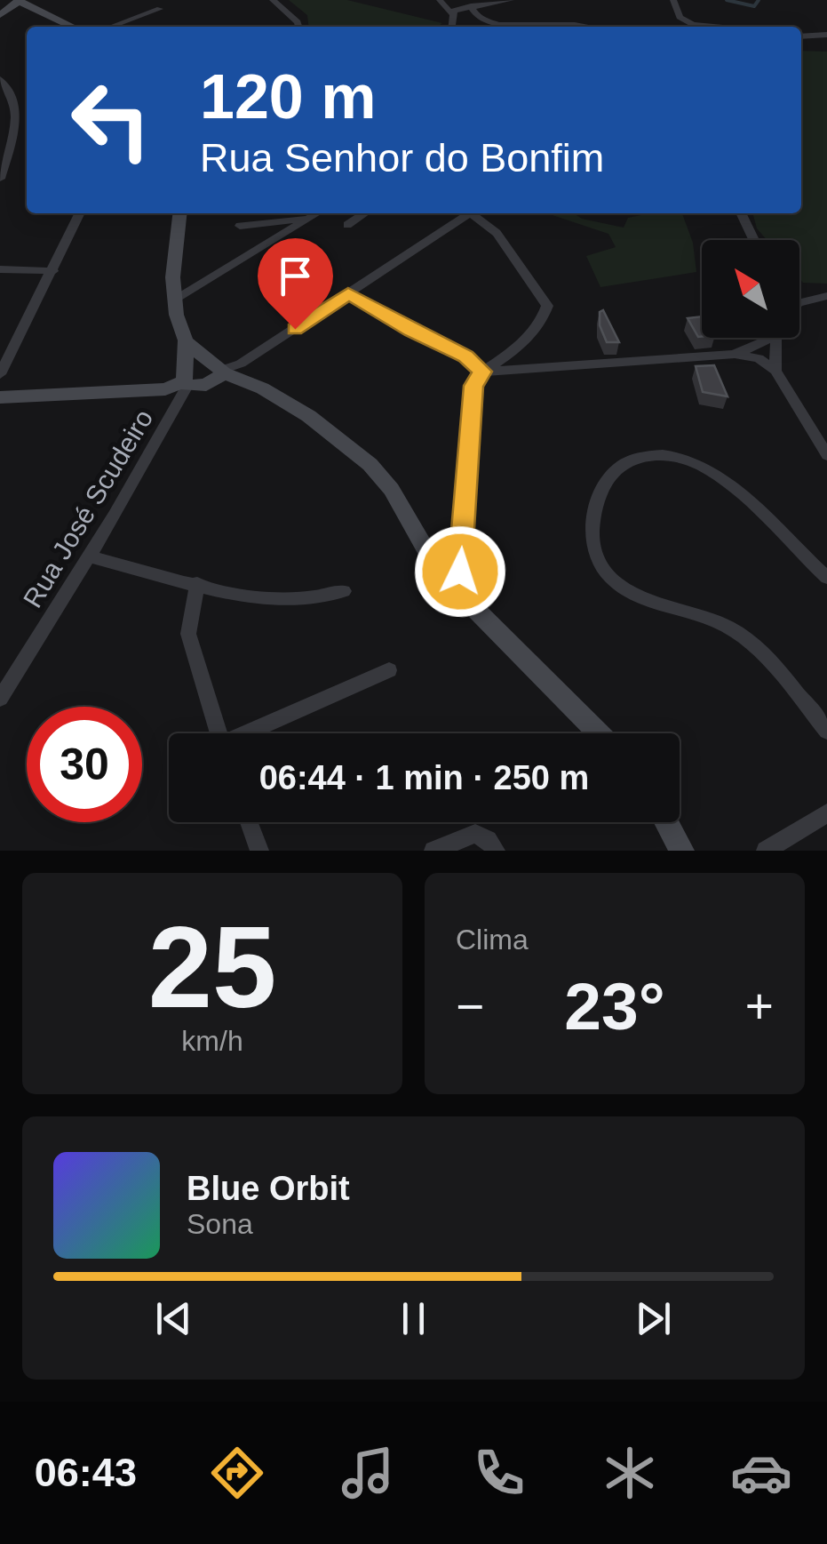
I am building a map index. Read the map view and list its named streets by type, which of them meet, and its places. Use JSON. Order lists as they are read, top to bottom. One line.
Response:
{"streets":{"street":["Rua José Scudeiro"]},"north":"top left","page":{"turn":["120 m","Rua Senhor do Bonfim"],"limit":"30","trip":"06:44 · 1 min · 250 m","tile":[["25","km/h"],"Clima"],"heat":["−","23°","+"],"song":["Blue Orbit","Sona"],"tabs":"06:43"}}
